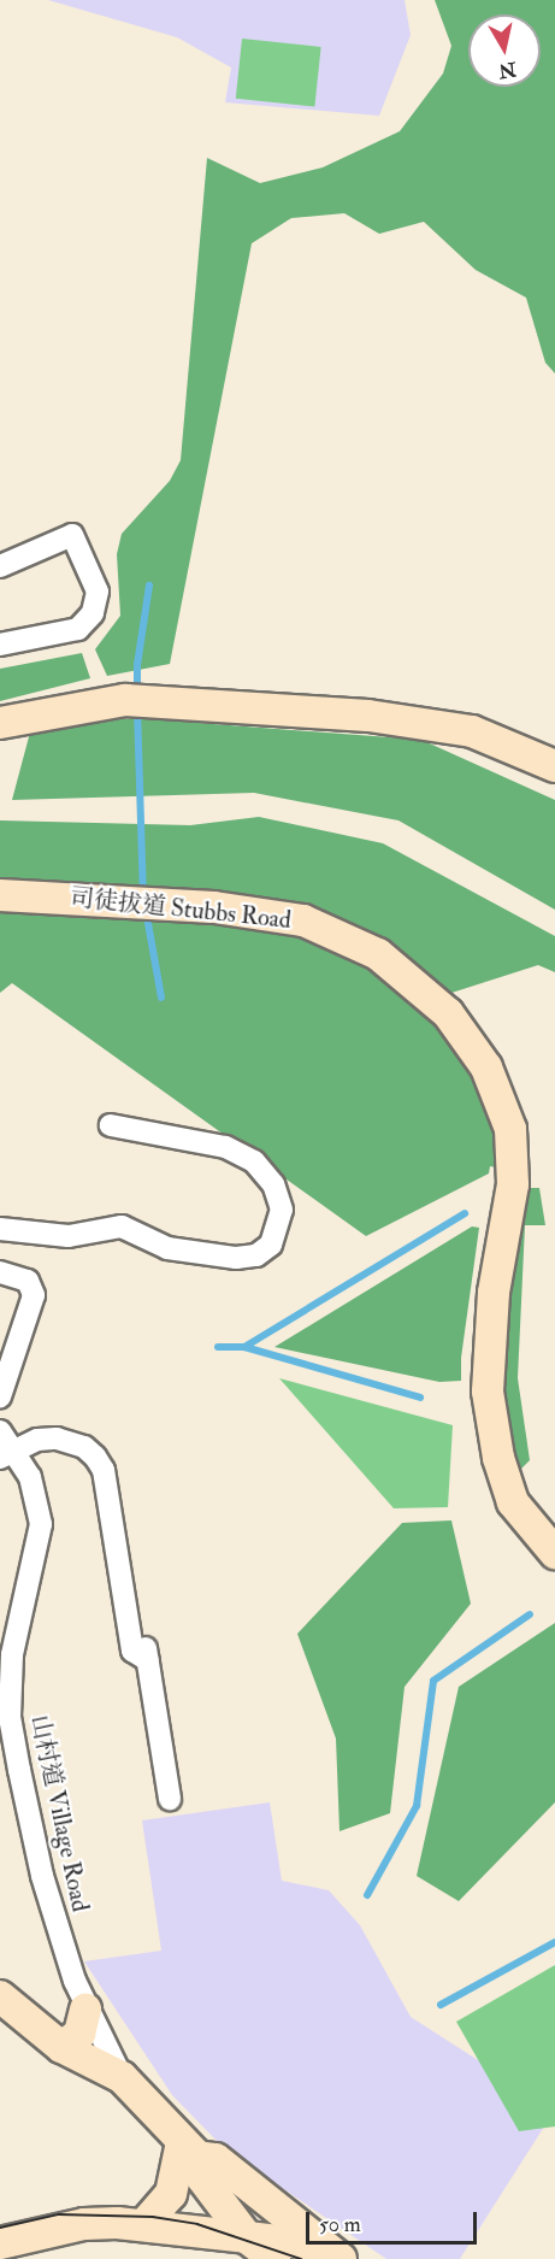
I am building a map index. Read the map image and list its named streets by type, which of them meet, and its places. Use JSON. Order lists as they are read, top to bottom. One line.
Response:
{"streets":{"main road":["司徒拔道 Stubbs Road"],"street":["山村道 Village Road"]},"scale_bar":"50 m","north":"bottom"}
